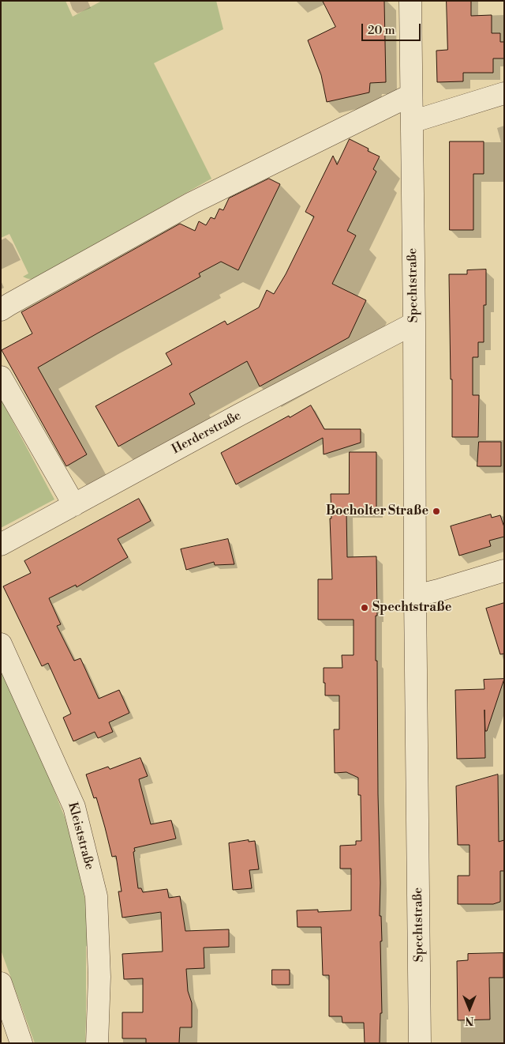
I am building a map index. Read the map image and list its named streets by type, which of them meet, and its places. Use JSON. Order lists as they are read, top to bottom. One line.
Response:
{"streets":{"street":["Spechtstraße","Herderstraße","Kleiststraße"]},"crossings":[["Spechtstraße","Herderstraße"]],"places":["Bocholter Straße","Spechtstraße"],"scale_bar":"20 m","north":"bottom"}
